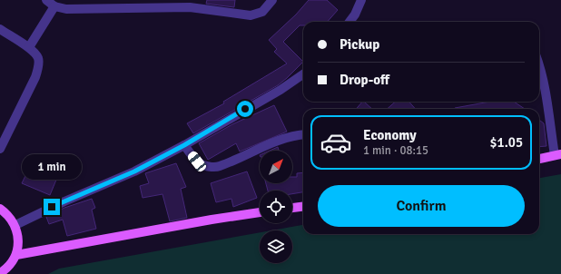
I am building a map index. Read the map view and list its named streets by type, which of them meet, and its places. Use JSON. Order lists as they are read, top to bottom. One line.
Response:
{"north":"top right","page":{"banner":["Pickup","Drop-off"],"list":[{"name":"Economy","note":"1 min · 08:15","value":"$1.05"}],"bubble":"1 min","buttons":"Confirm"}}
